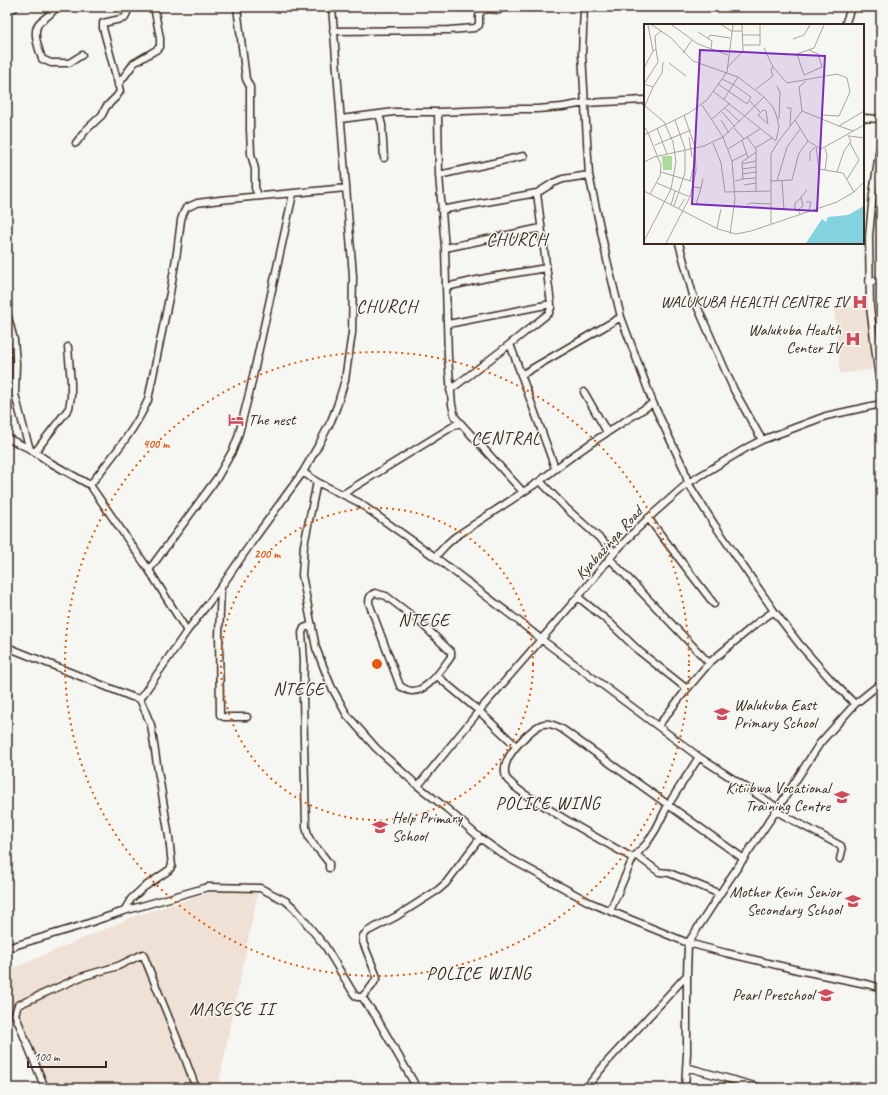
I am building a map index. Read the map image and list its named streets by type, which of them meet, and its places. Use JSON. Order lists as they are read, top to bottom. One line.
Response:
{"streets":{"street":["Kyabazinga Road"]},"districts":["CHURCH","CHURCH","CENTRAL","NTEGE","NTEGE","POLICE WING","POLICE WING","MASESE II"],"places":{"hospital":["WALUKUBA HEALTH CENTRE IV","Walukuba Health Center IV"],"hotel":["The nest"],"school or university":["Walukuba East Primary School","Kitiibwa Vocational Training Centre","Help Primary School","Mother Kevin Senior Secondary School","Pearl Preschool"]},"scale_bar":"100 m","rings":["400 m","200 m"]}
